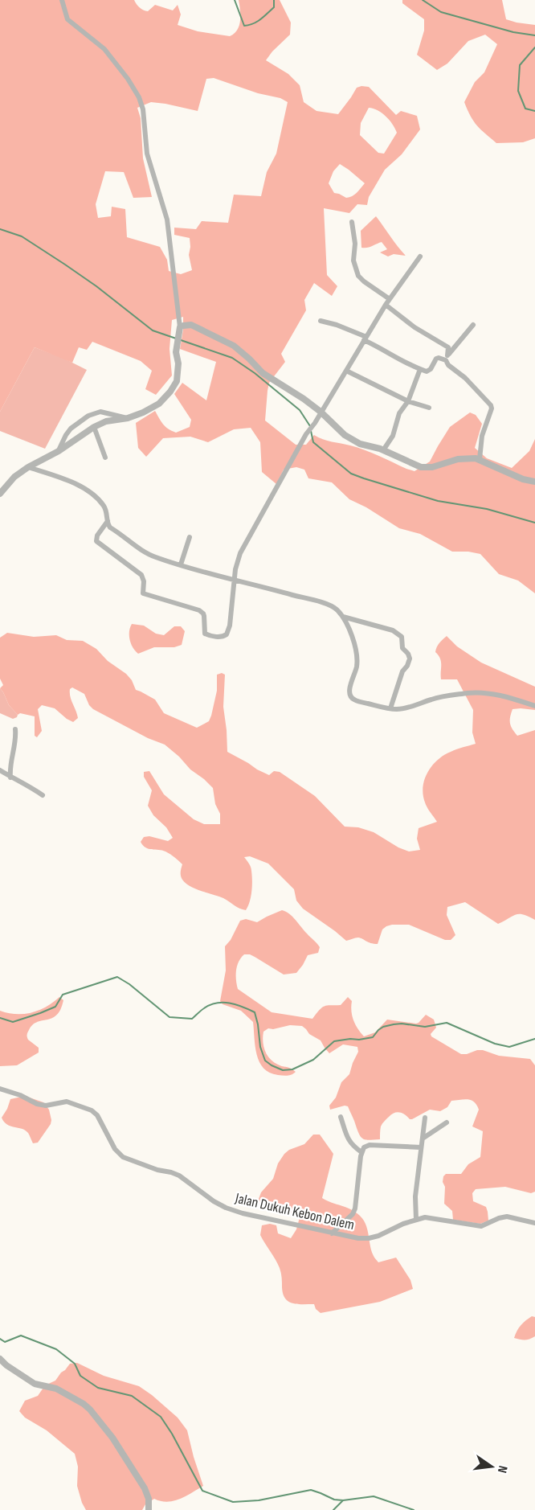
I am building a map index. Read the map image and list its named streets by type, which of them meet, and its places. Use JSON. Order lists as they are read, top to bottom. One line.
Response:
{"streets":{"street":["Jalan Dukuh Kebon Dalem"]},"north":"right"}
